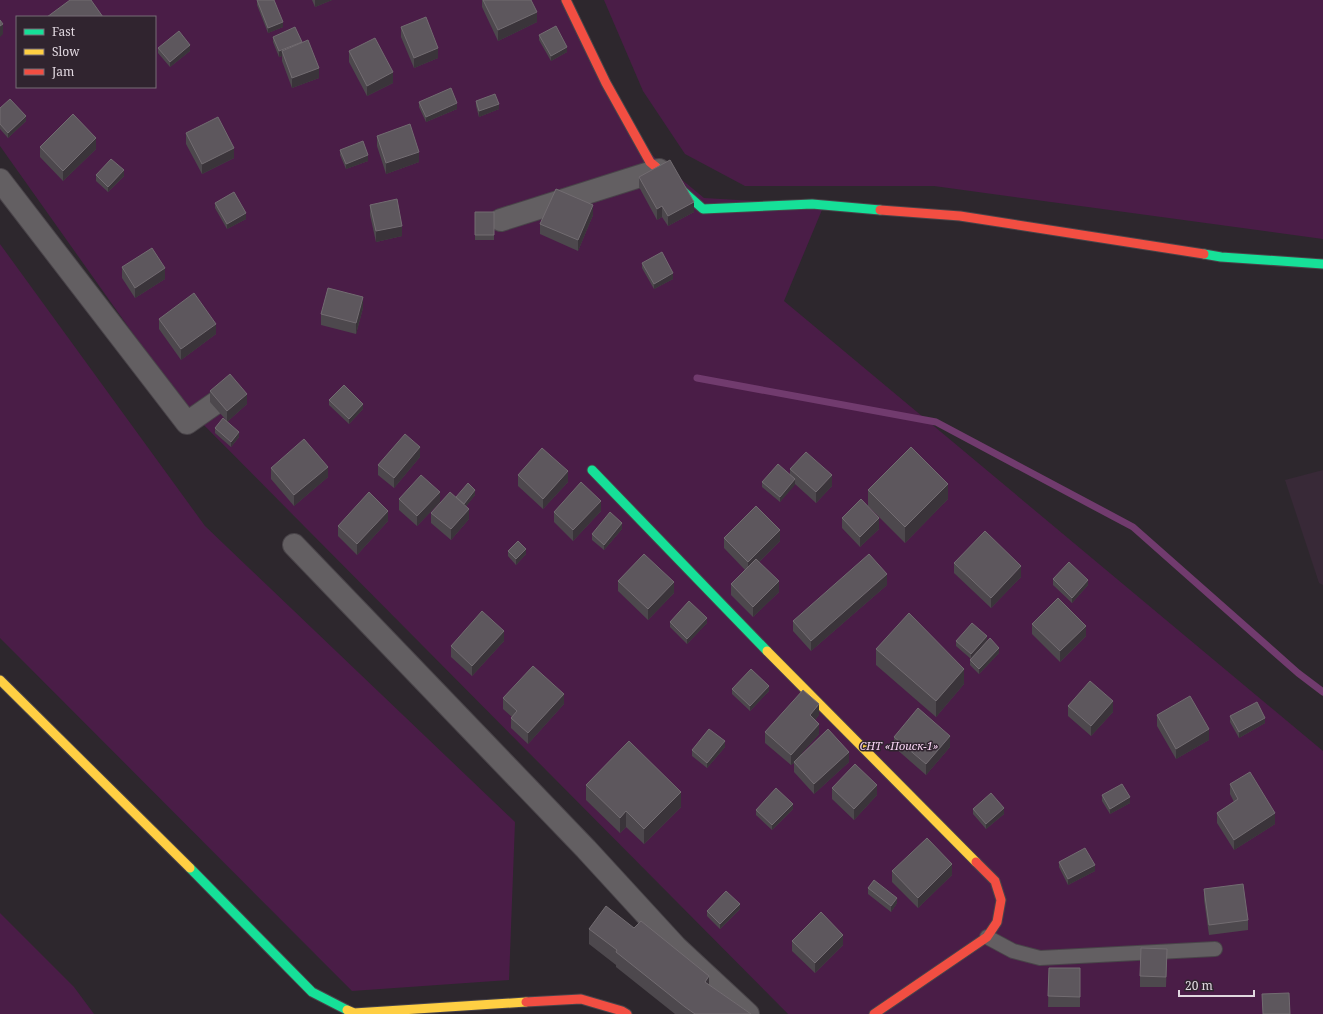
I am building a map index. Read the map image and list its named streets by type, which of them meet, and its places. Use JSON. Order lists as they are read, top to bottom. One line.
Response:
{"parks":["СНТ «Поиск-1»"],"legend":["Fast","Slow","Jam"],"scale_bar":"20 m"}
